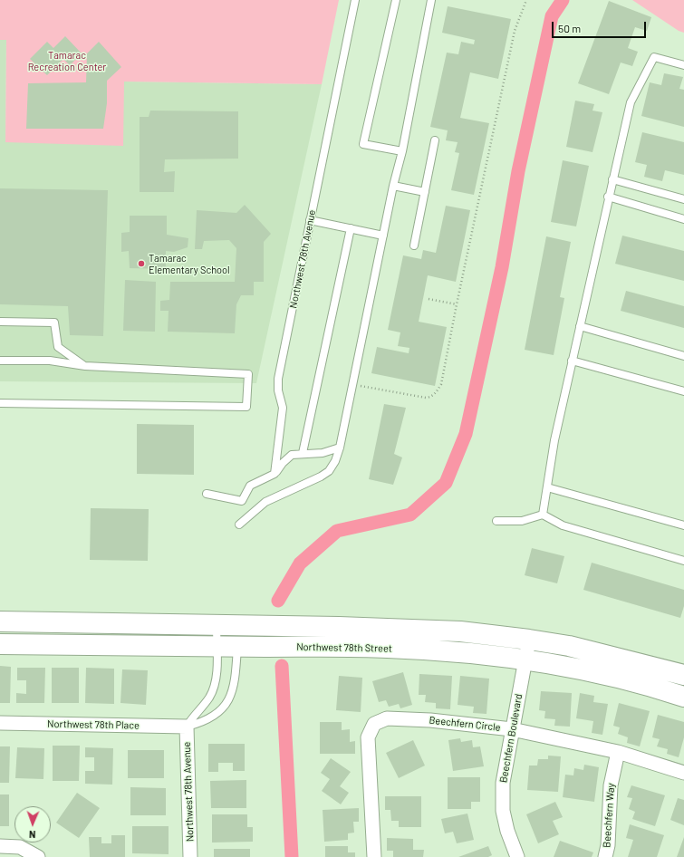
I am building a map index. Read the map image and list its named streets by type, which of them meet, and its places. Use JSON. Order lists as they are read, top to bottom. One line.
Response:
{"streets":{"street":["Northwest 78th Avenue","Northwest 78th Street","Beechfern Circle","Northwest 78th Place","Beechfern Boulevard","Beechfern Way"]},"crossings":[["Northwest 78th Avenue","Northwest 78th Place"],["Northwest 78th Street","Beechfern Boulevard"],["Beechfern Circle","Beechfern Boulevard"],["Beechfern Circle","Beechfern Way"]],"parks":["Tamarac Recreation Center"],"places":["Tamarac Elementary School"],"scale_bar":"50 m","north":"bottom"}
